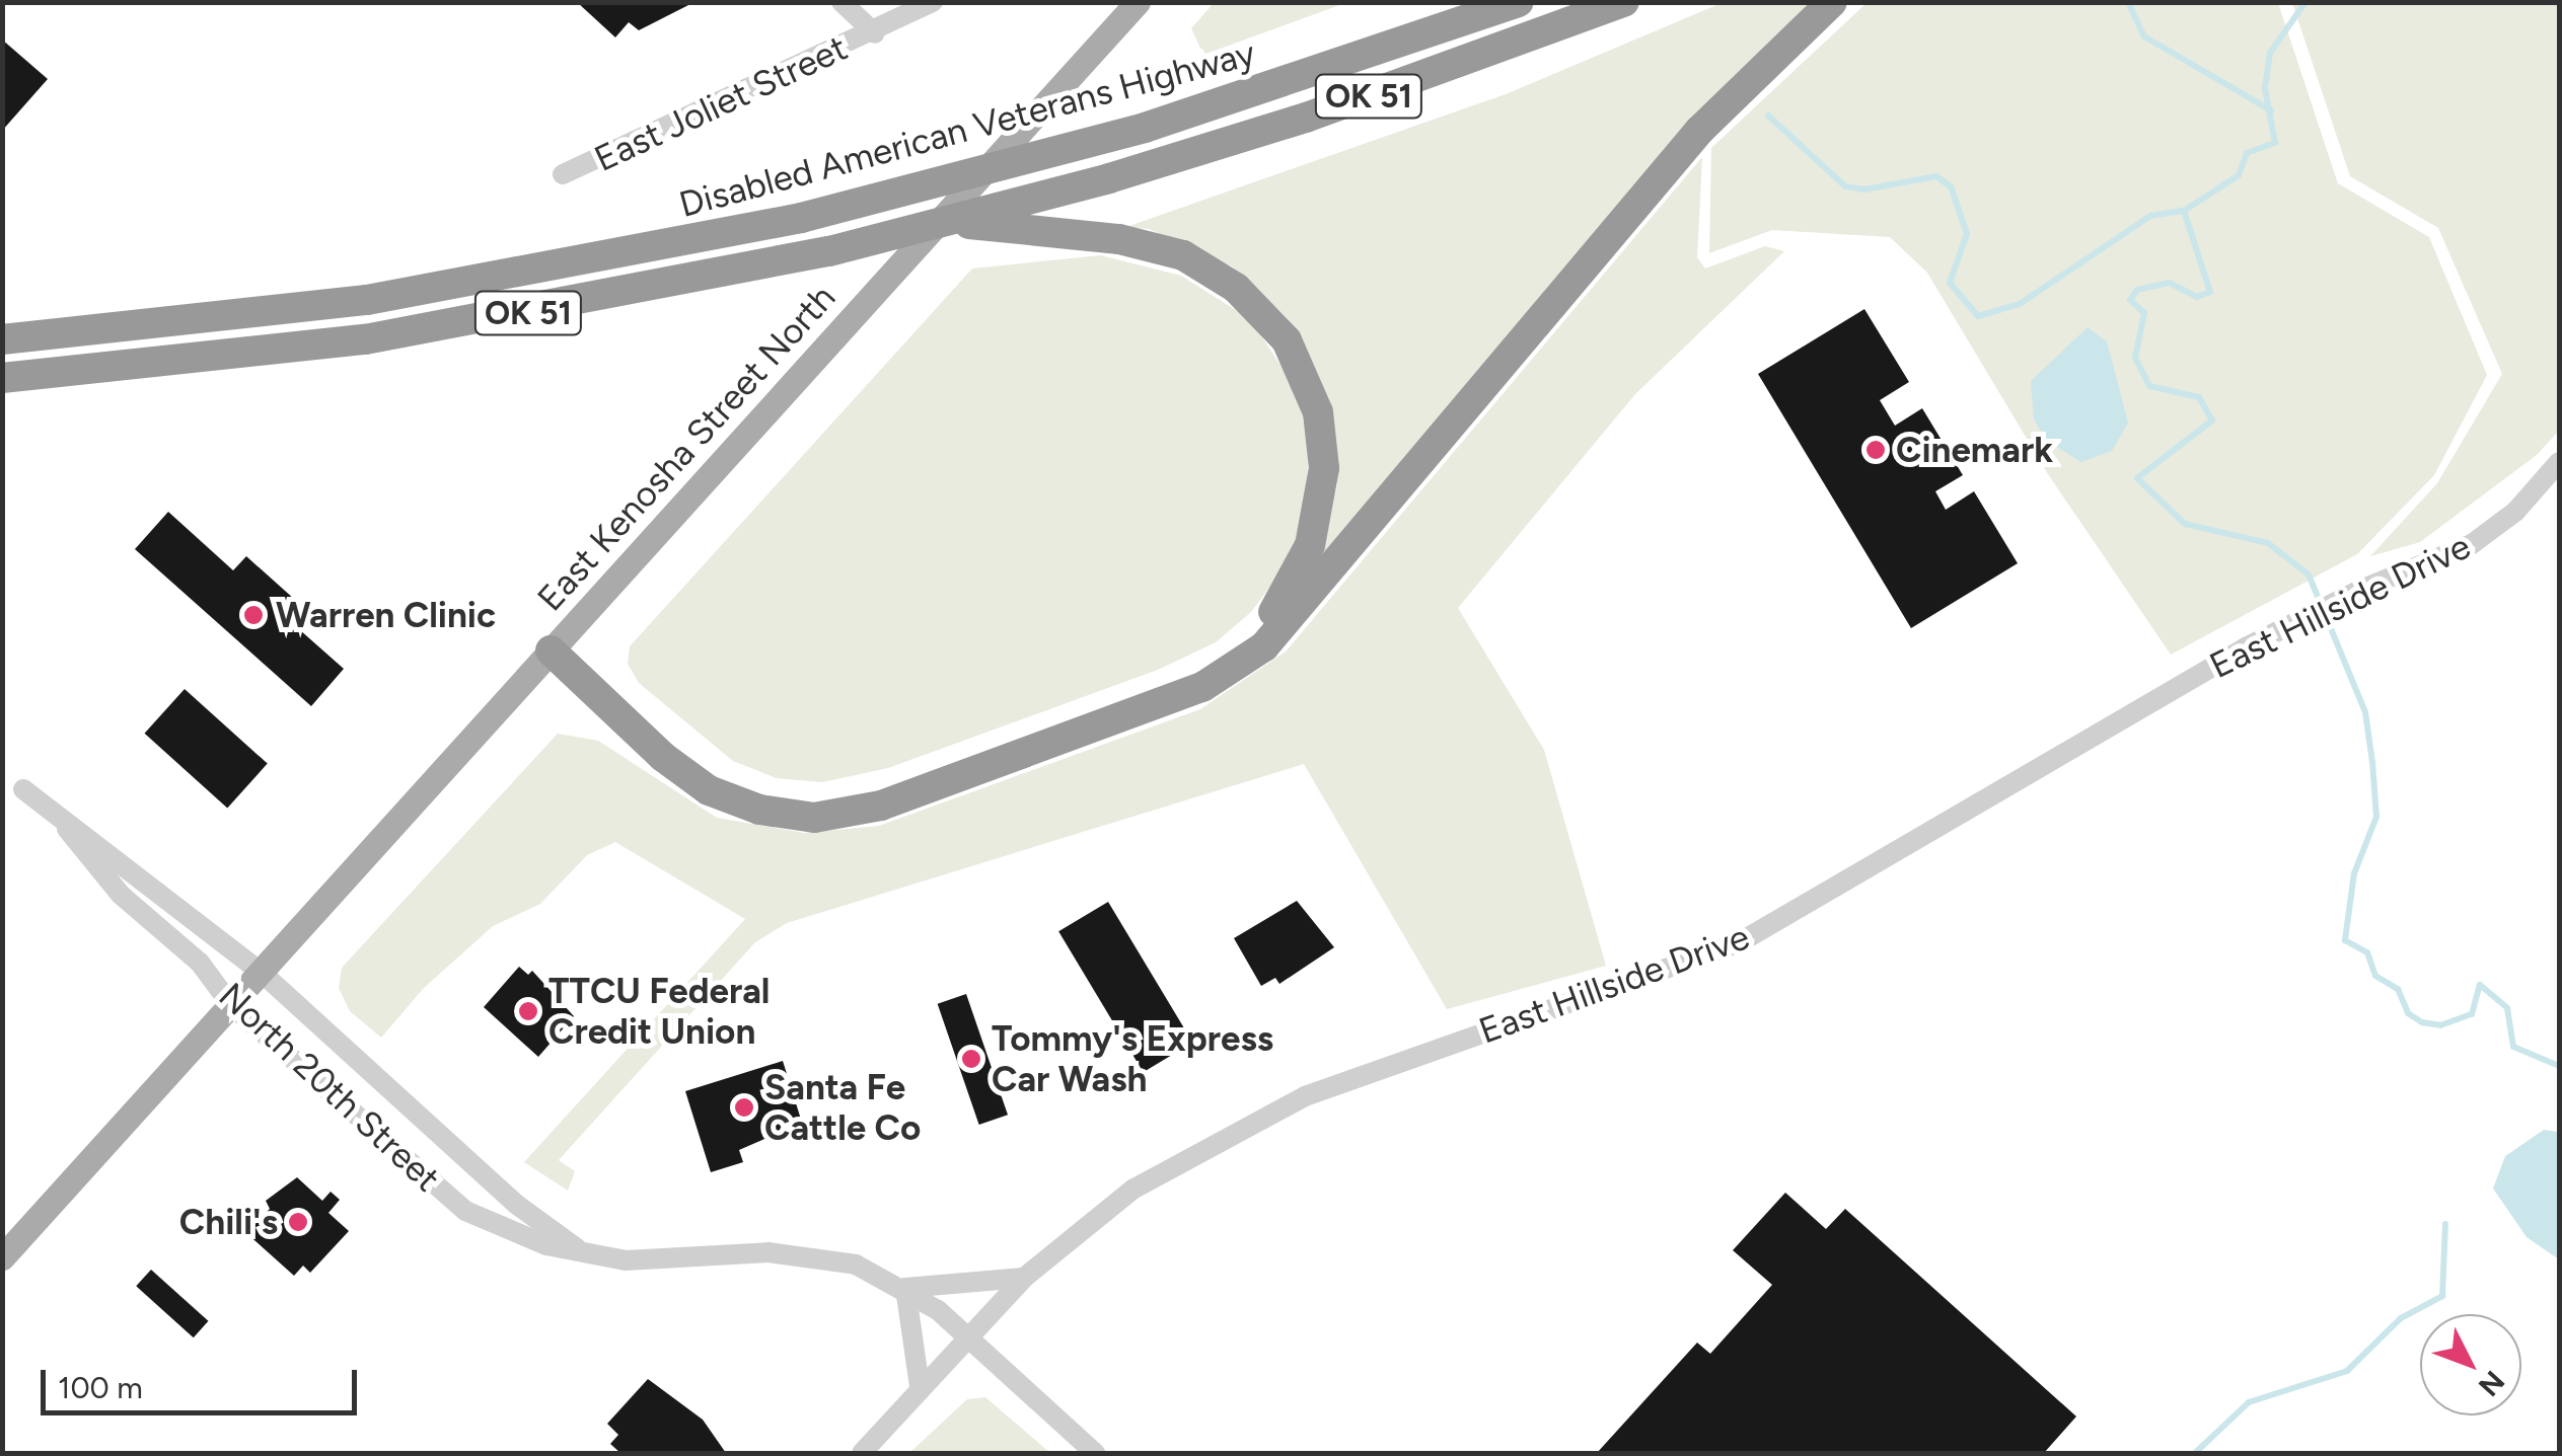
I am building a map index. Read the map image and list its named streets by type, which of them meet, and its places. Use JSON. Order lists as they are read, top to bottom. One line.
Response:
{"streets":{"highway":["OK 51","Disabled American Veterans Highway"],"main road":["East Kenosha Street North"],"street":["East Joliet Street","East Hillside Drive","North 20th Street"]},"crossings":[["East Kenosha Street North","North 20th Street"],["East Hillside Drive","North 20th Street"]],"places":["Cinemark","Warren Clinic","TTCU Federal Credit Union","Tommy's Express Car Wash","Santa Fe Cattle Co","Chili's"],"scale_bar":"100 m","north":"bottom right"}
